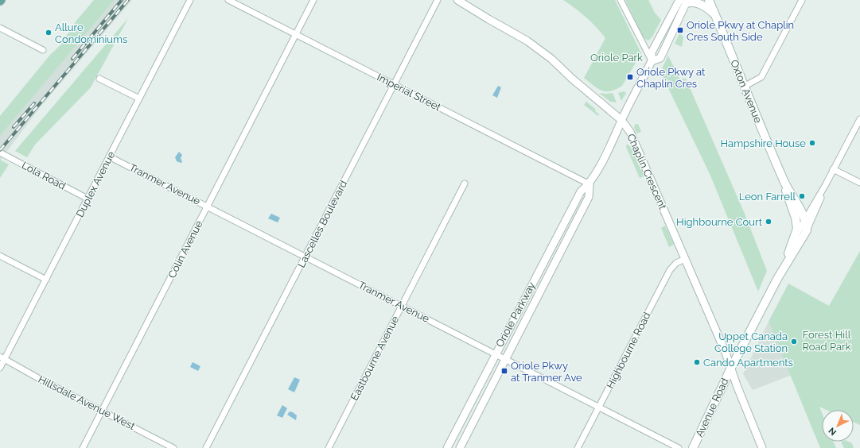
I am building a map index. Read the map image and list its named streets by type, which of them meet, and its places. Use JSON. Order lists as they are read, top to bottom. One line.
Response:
{"streets":{"main road":["Oxton Avenue","Avenue Road"],"street":["Imperial Street","Chaplin Crescent","Lola Road","Duplex Avenue","Tranmer Avenue","Lascelles Boulevard","Colin Avenue","Oriole Parkway","Highbourne Road","Eastbourne Avenue","Hillsdale Avenue West"]},"crossings":[["Oxton Avenue","Avenue Road"],["Imperial Street","Lascelles Boulevard"],["Imperial Street","Colin Avenue"],["Imperial Street","Oriole Parkway"],["Chaplin Crescent","Oriole Parkway"],["Chaplin Crescent","Highbourne Road"],["Chaplin Crescent","Avenue Road"],["Lola Road","Duplex Avenue"],["Duplex Avenue","Tranmer Avenue"],["Duplex Avenue","Hillsdale Avenue West"],["Tranmer Avenue","Lascelles Boulevard"],["Tranmer Avenue","Colin Avenue"],["Tranmer Avenue","Oriole Parkway"],["Tranmer Avenue","Highbourne Road"],["Tranmer Avenue","Eastbourne Avenue"],["Colin Avenue","Hillsdale Avenue West"]],"parks":["Oriole Park","Forest Hill Road Park"],"places":{"transit":["Oriole Pkwy at Chaplin Cres South Side","Oriole Pkwy at Chaplin Cres","Oriole Pkwy at Tranmer Ave"],"other":["Allure Condominiums","Hampshire House","Leon Farrell","Highbourne Court","Uppet Canada College Station","Cando Apartments"]},"north":"bottom left"}
